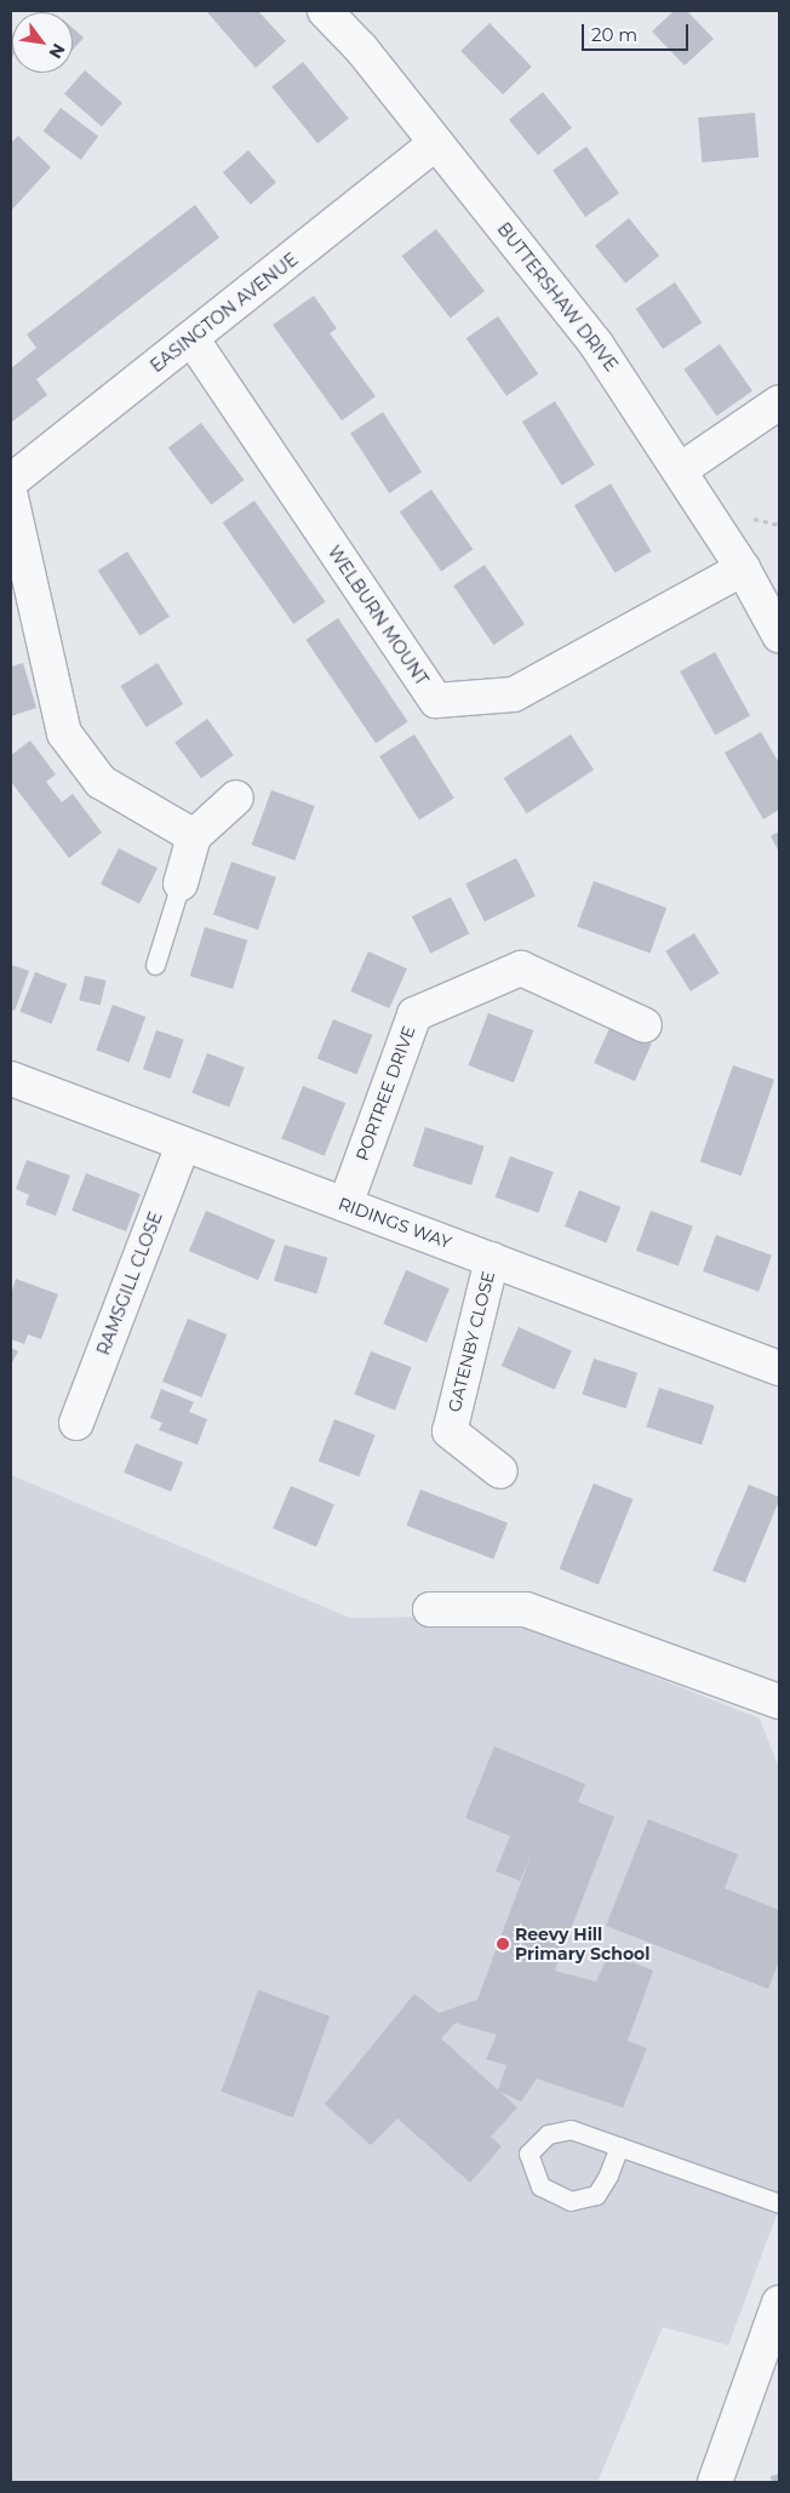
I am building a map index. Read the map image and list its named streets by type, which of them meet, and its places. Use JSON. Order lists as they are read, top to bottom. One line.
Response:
{"streets":{"street":["BUTTERSHAW DRIVE","EASINGTON AVENUE","WELBURN MOUNT","PORTREE DRIVE","RIDINGS WAY","RAMSGILL CLOSE","GATENBY CLOSE"]},"crossings":[["BUTTERSHAW DRIVE","EASINGTON AVENUE"],["BUTTERSHAW DRIVE","WELBURN MOUNT"],["EASINGTON AVENUE","WELBURN MOUNT"],["PORTREE DRIVE","RIDINGS WAY"],["RIDINGS WAY","RAMSGILL CLOSE"],["RIDINGS WAY","GATENBY CLOSE"]],"places":["Reevy Hill Primary School"],"scale_bar":"20 m","north":"bottom right"}
